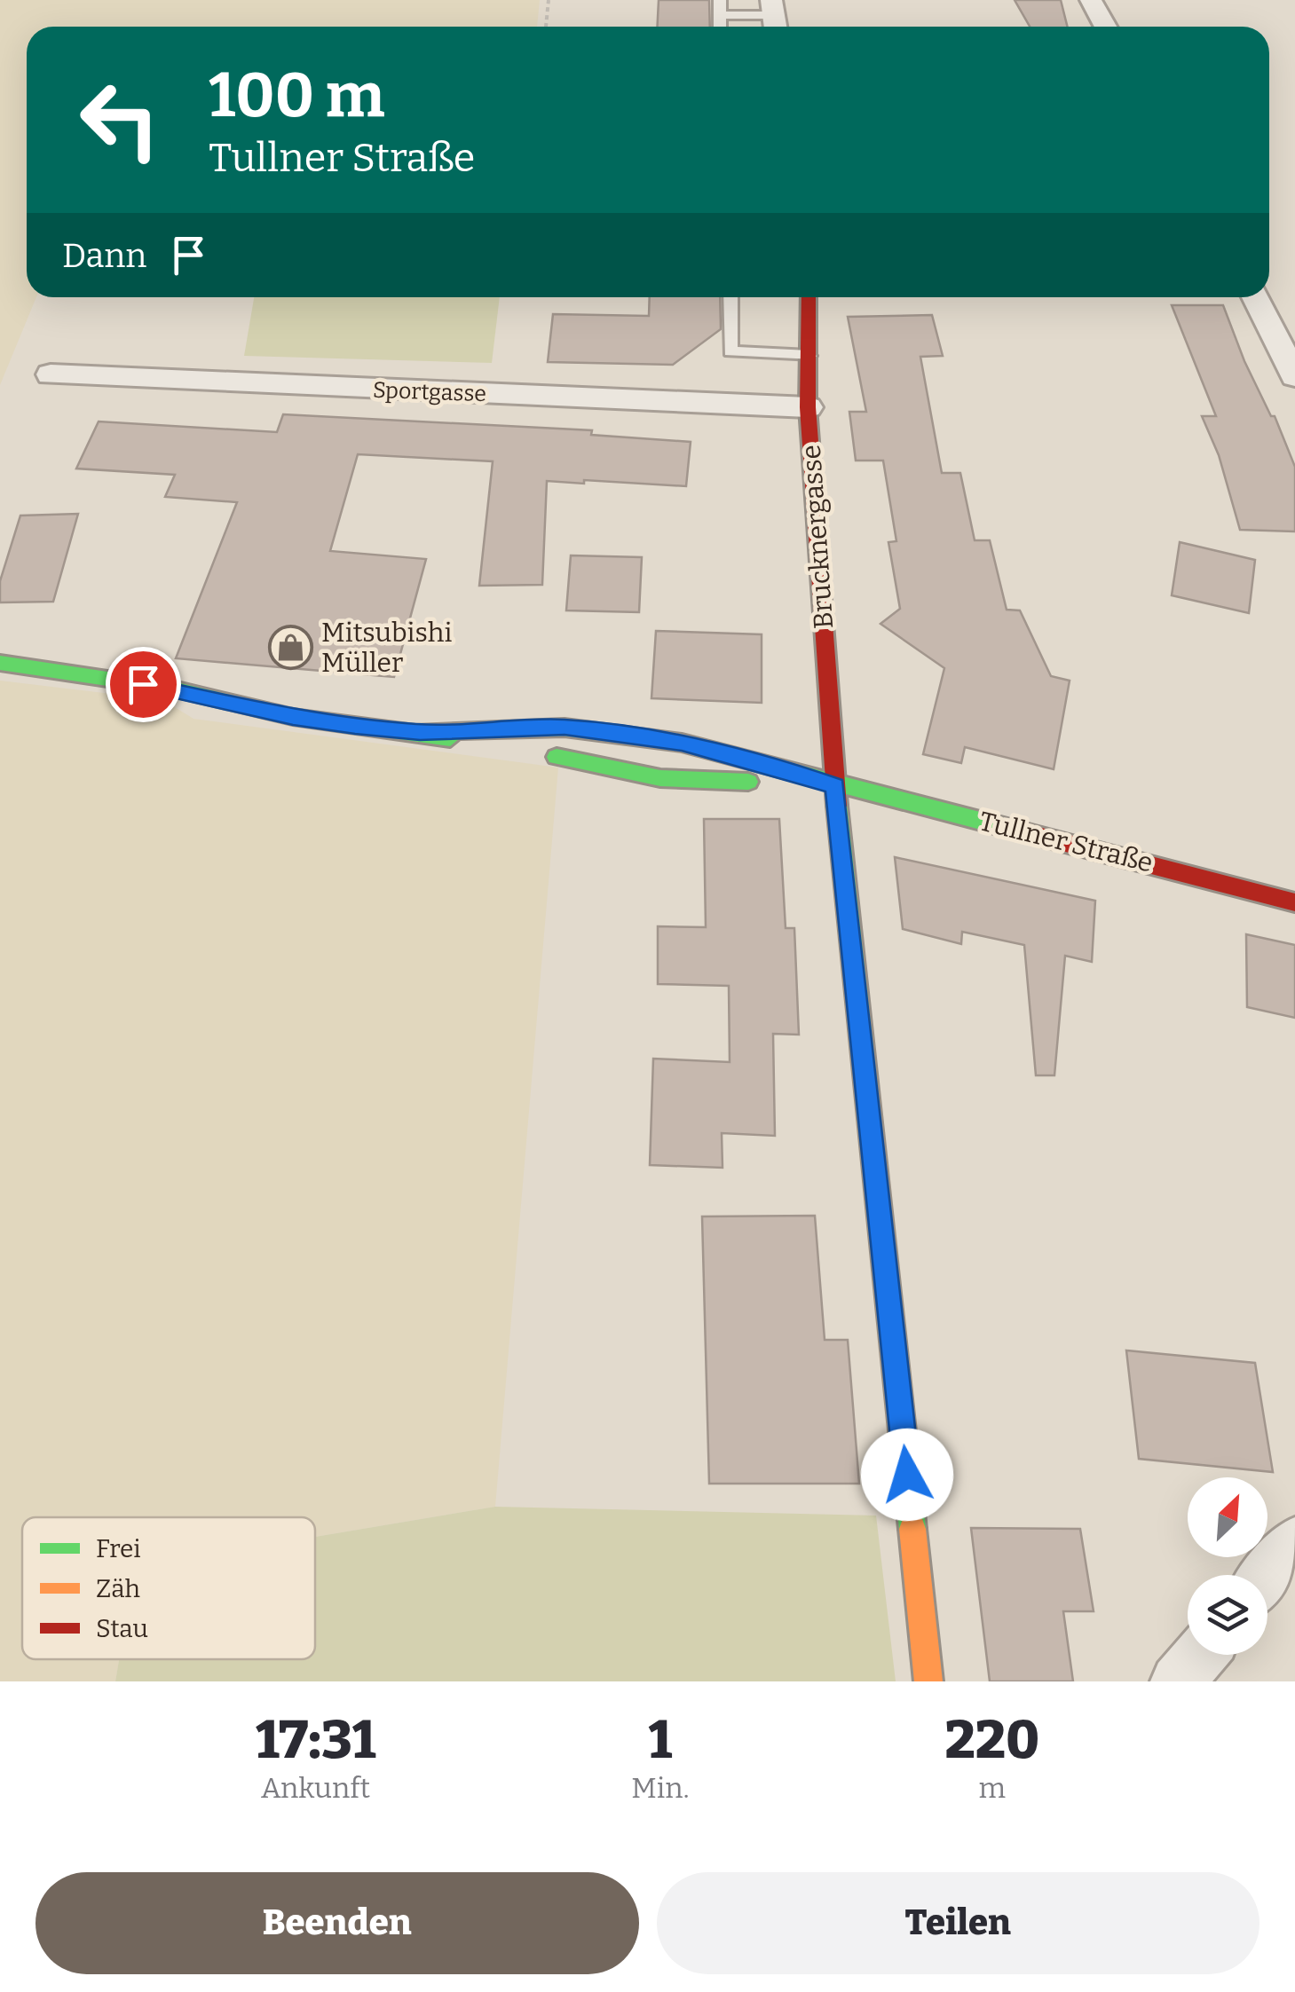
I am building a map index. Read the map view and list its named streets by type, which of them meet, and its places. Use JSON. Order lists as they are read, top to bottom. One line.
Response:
{"streets":{"main road":["Brucknergasse","Tullner Straße"],"street":["Sportgasse"]},"crossings":[["Sportgasse","Brucknergasse"],["Brucknergasse","Tullner Straße"]],"places":{"shop":["Mitsubishi Müller"]},"legend":["Frei","Zäh","Stau"],"north":"top right","page":{"turn":["100 m","Tullner Straße"],"then":"Dann","eta":["17:31","Ankunft","1","Min.","220","m"],"buttons":["Beenden","Teilen"]}}
